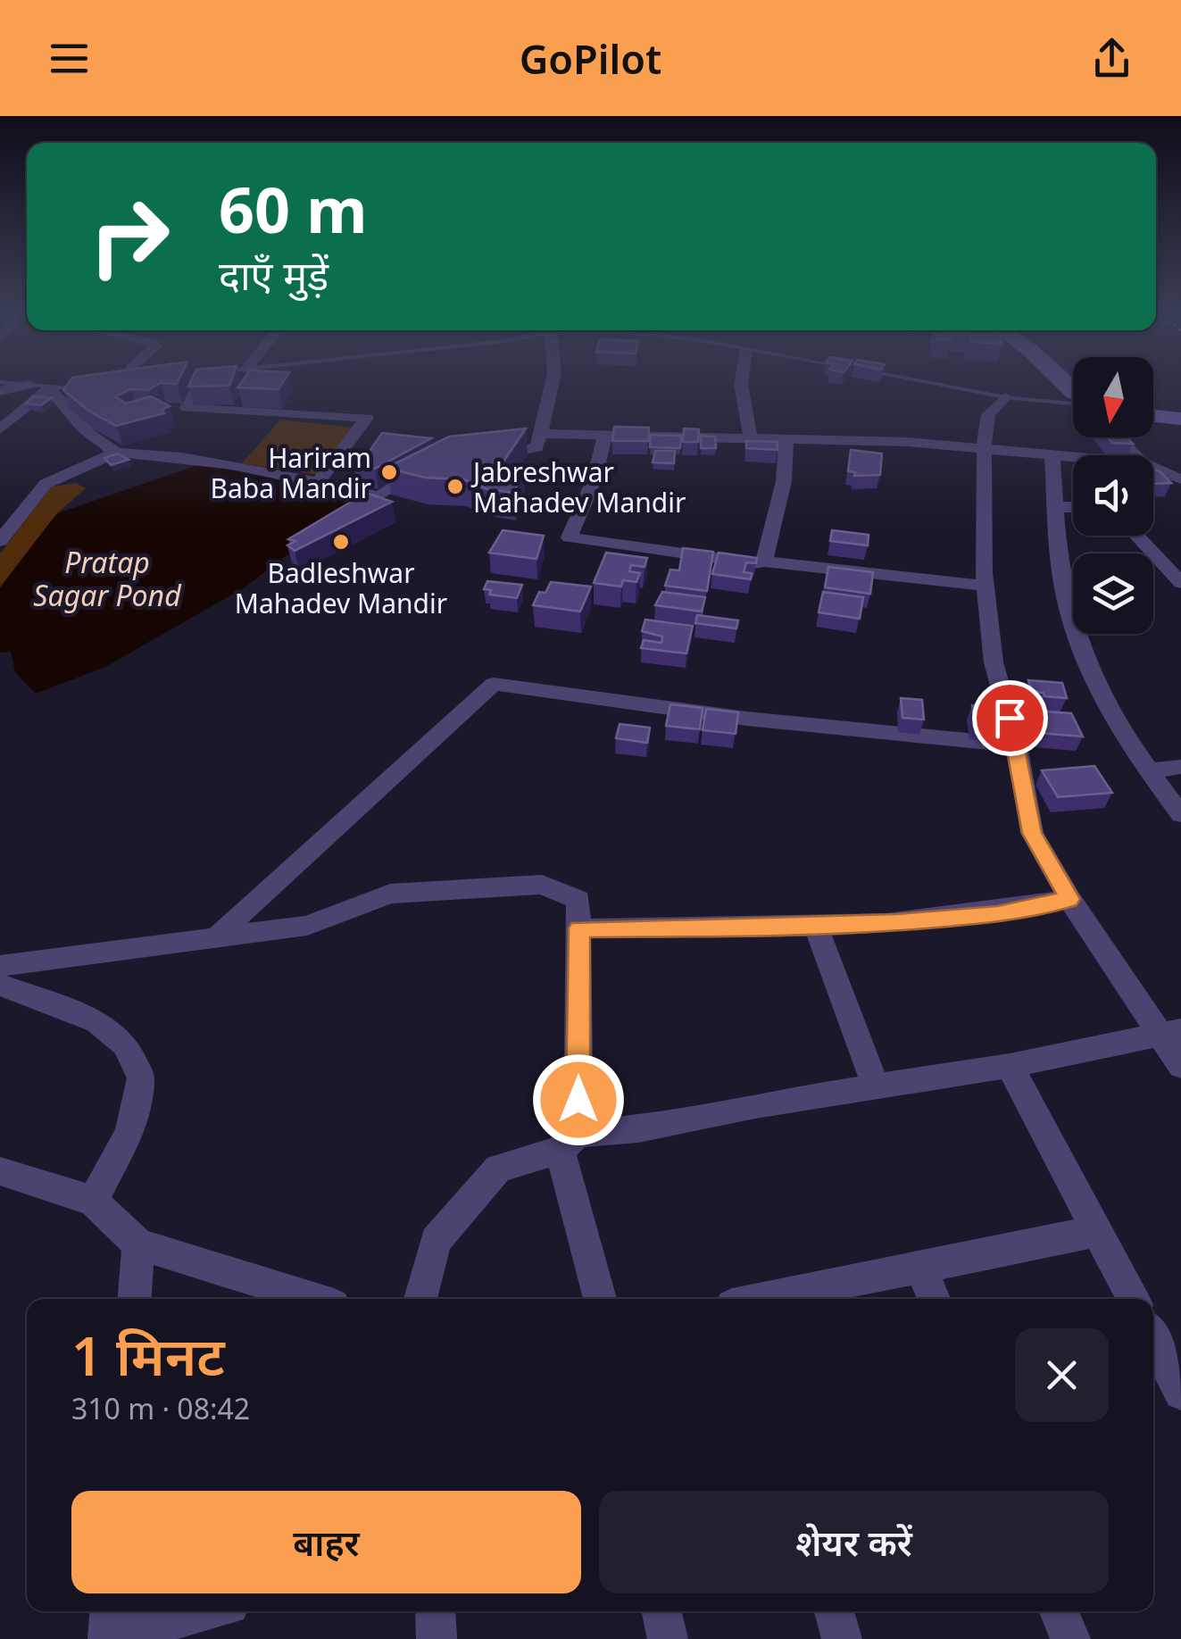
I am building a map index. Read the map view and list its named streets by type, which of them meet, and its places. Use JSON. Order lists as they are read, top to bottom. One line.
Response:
{"water":["Pratap Sagar Pond"],"places":["Hariram Baba Mandir","Jabreshwar Mahadev Mandir","Badleshwar Mahadev Mandir"],"north":"bottom","page":{"header":"GoPilot","turn":["60 m","दाएँ मुड़ें"],"heading":["1 मिनट","310 m · 08:42"],"buttons":["बाहर","शेयर करें"]}}
